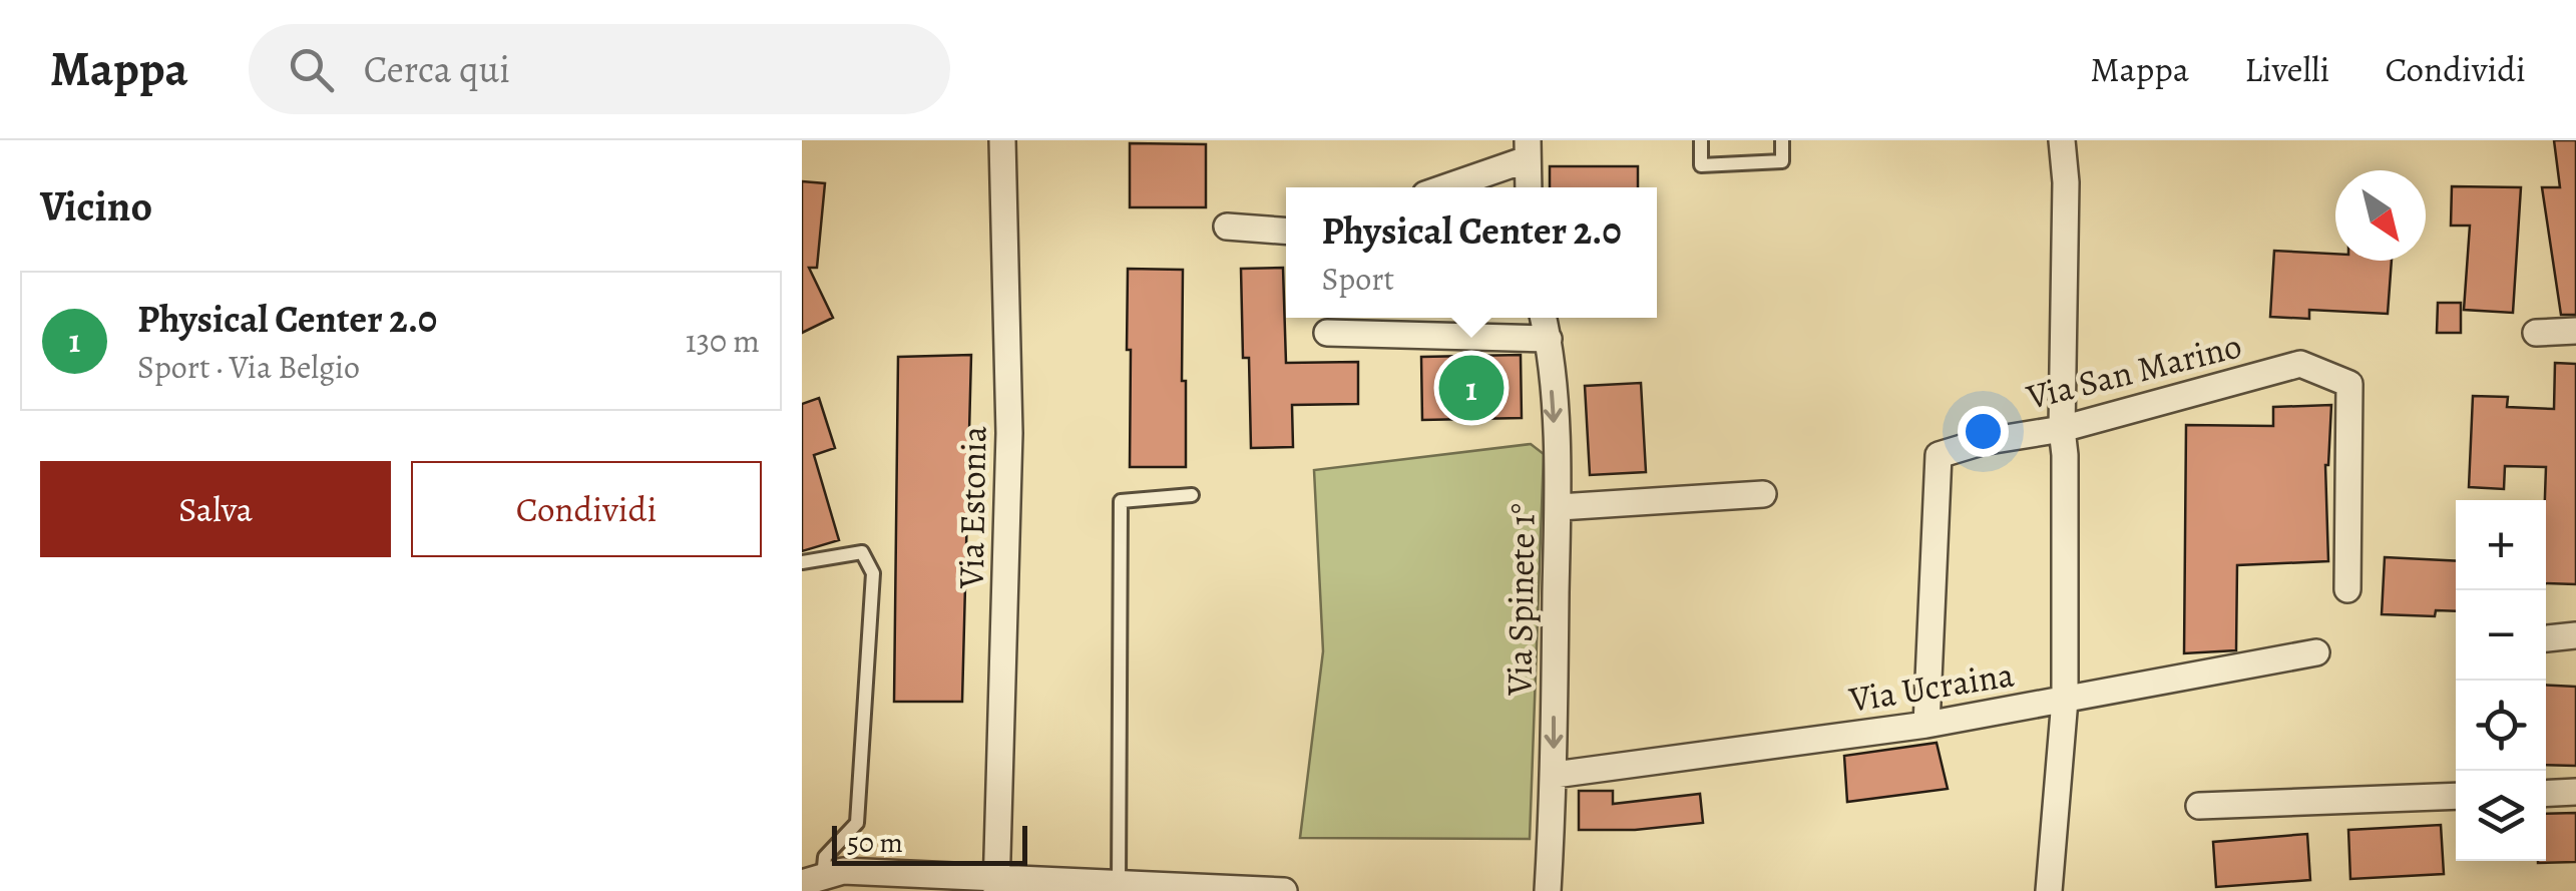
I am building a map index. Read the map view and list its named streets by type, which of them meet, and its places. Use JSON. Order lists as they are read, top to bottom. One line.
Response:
{"streets":{"street":["Via San Marino","Via Estonia","Via Spinete 1°","Via Ucraina"]},"crossings":[["Via San Marino","Via Ucraina"],["Via Spinete 1°","Via Ucraina"]],"one_way":["Via Spinete 1°"],"scale_bar":"50 m","north":"bottom right","page":{"header":"Mappa","search":"Cerca qui","nav":["Mappa","Livelli","Condividi"],"heading":"Vicino","popup":["Physical Center 2.0","Sport"],"list":[{"mark":"1","name":"Physical Center 2.0","note":"Sport · Via Belgio","value":"130 m"}],"pins":"1","buttons":["Salva","Condividi"],"map_buttons":["+","−"],"scale":"50 m"}}
